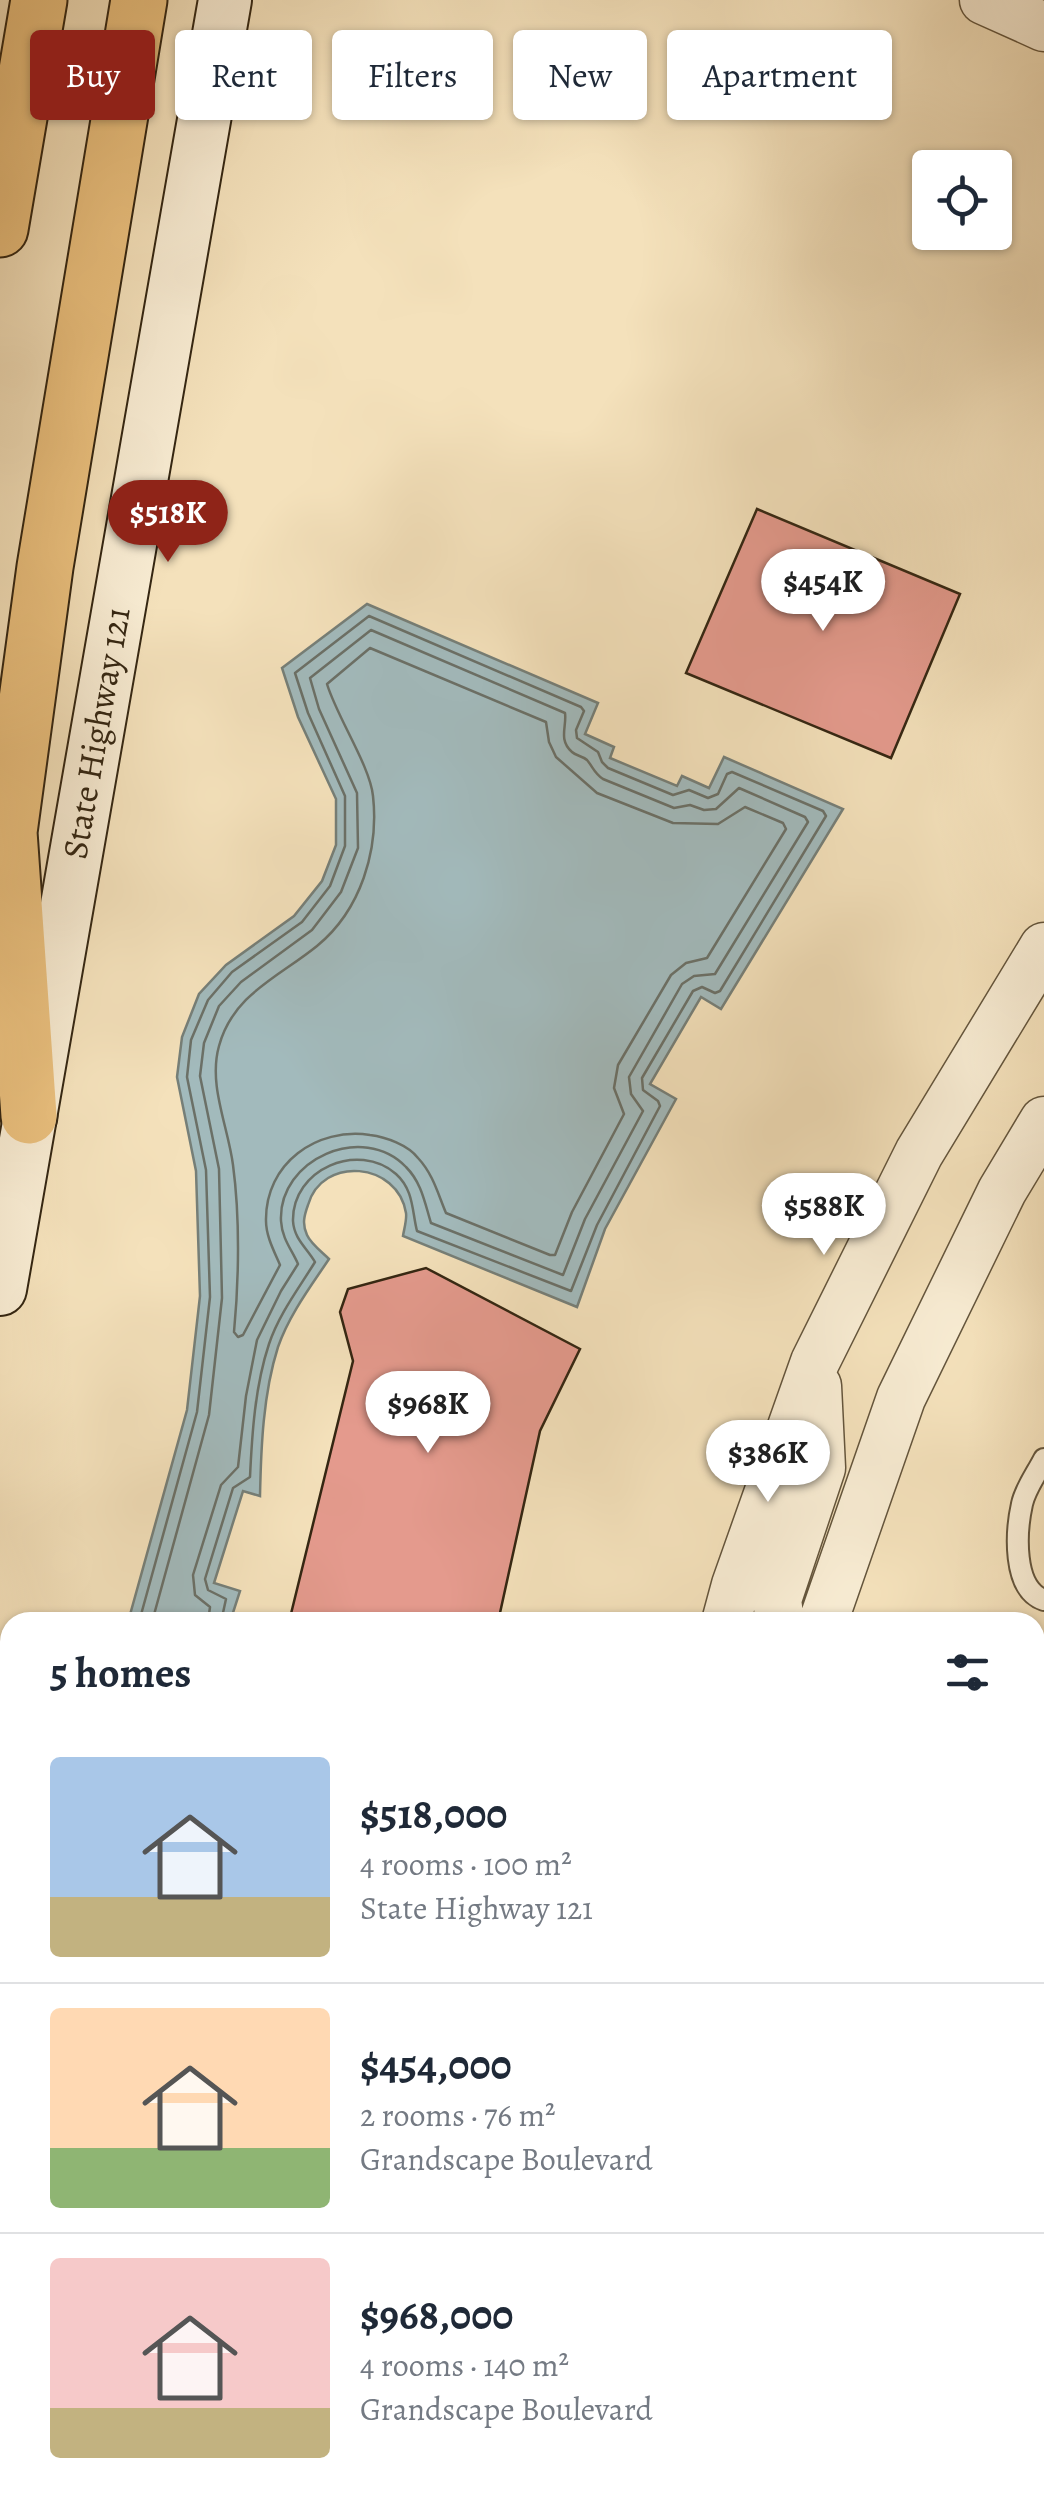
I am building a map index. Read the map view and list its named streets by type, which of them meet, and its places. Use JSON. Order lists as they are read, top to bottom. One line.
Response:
{"streets":{"main road":["State Highway 121"]},"page":{"chip":["Buy","Rent","Filters","New","Apartment"],"price":["$518K","$454K","$588K","$968K","$386K"],"heading":"5 homes","list":[{"name":"$518,000","note":"4 rooms · 100 m² · State Highway 121"},{"name":"$454,000","note":"2 rooms · 76 m² · Grandscape Boulevard"},{"name":"$968,000","note":"4 rooms · 140 m² · Grandscape Boulevard"}]}}
